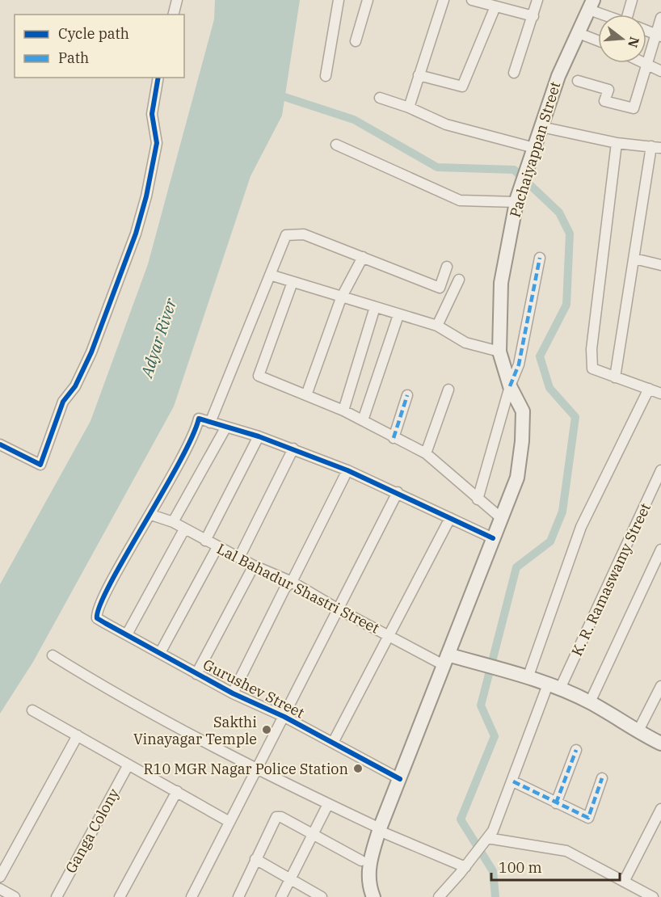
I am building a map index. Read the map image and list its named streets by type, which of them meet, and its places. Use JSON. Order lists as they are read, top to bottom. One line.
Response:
{"streets":{"main road":["Pachaiyappan Street"],"street":["K. R. Ramaswamy Street","Lal Bahadur Shastri Street","Gurushev Street","Ganga Colony"]},"crossings":[["Pachaiyappan Street","Lal Bahadur Shastri Street"],["Pachaiyappan Street","Gurushev Street"],["Lal Bahadur Shastri Street","Gurushev Street"]],"water":["Adyar River"],"places":["Sakthi Vinayagar Temple","R10 MGR Nagar Police Station"],"legend":["Cycle path","Path"],"scale_bar":"100 m","north":"right"}
